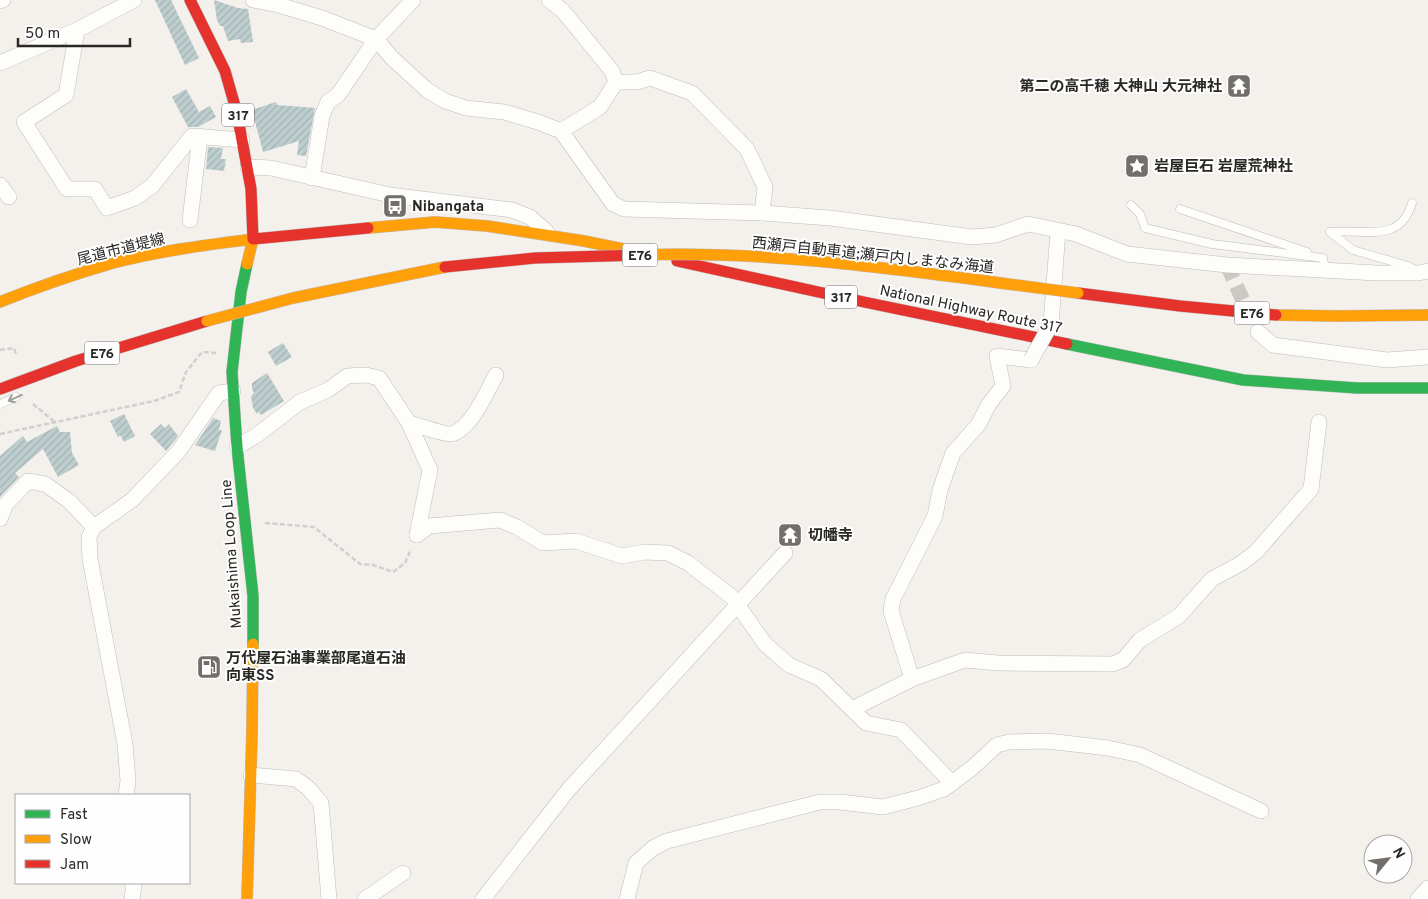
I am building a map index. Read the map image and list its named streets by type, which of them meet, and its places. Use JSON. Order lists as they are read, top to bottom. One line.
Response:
{"streets":{"main road":["317","尾道市道堤線","E76","西瀬戸自動車道;瀬戸内しまなみ海道","National Highway Route 317","Mukaishima Loop Line"]},"crossings":[["317","尾道市道堤線"],["317","National Highway Route 317"],["317","Mukaishima Loop Line"],["尾道市道堤線","National Highway Route 317"],["尾道市道堤線","Mukaishima Loop Line"],["National Highway Route 317","Mukaishima Loop Line"]],"places":{"temple":["第二の高千穂 大神山 大元神社","切幡寺"],"place":["岩屋巨石 岩屋荒神社"],"bus stop":["Nibangata"],"fuel station":["万代屋石油事業部尾道石油 向東SS"]},"legend":["Fast","Slow","Jam"],"scale_bar":"50 m","north":"top right"}
